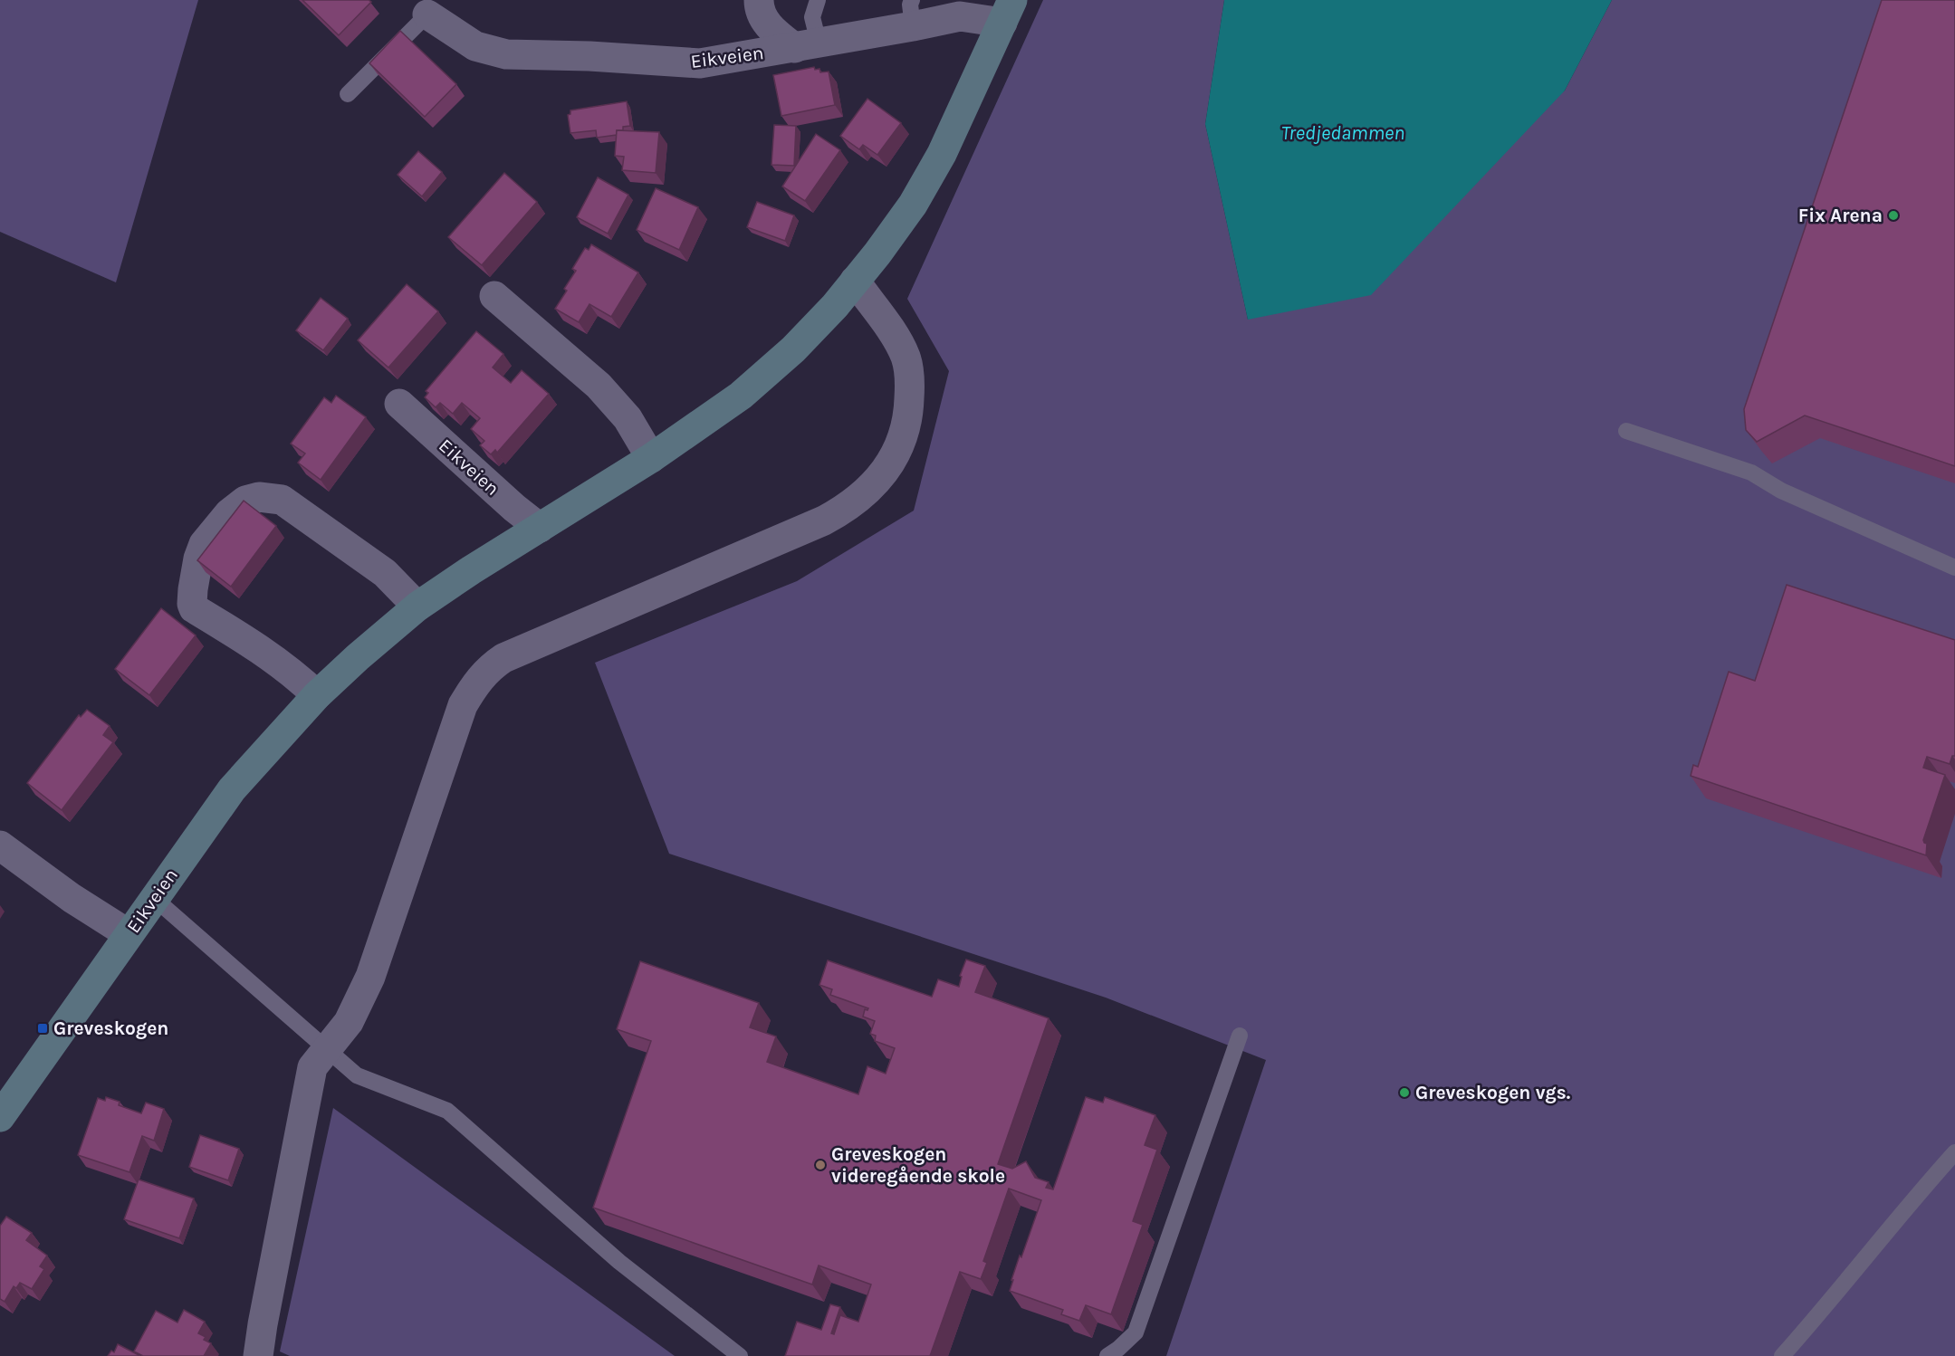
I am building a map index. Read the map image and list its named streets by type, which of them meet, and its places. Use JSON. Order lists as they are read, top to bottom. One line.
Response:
{"streets":{"main road":["Eikveien"]},"water":["Tredjedammen"],"places":{"other":["Fix Arena","Greveskogen vgs.","Greveskogen videregående skole"],"transit":["Greveskogen"]}}
